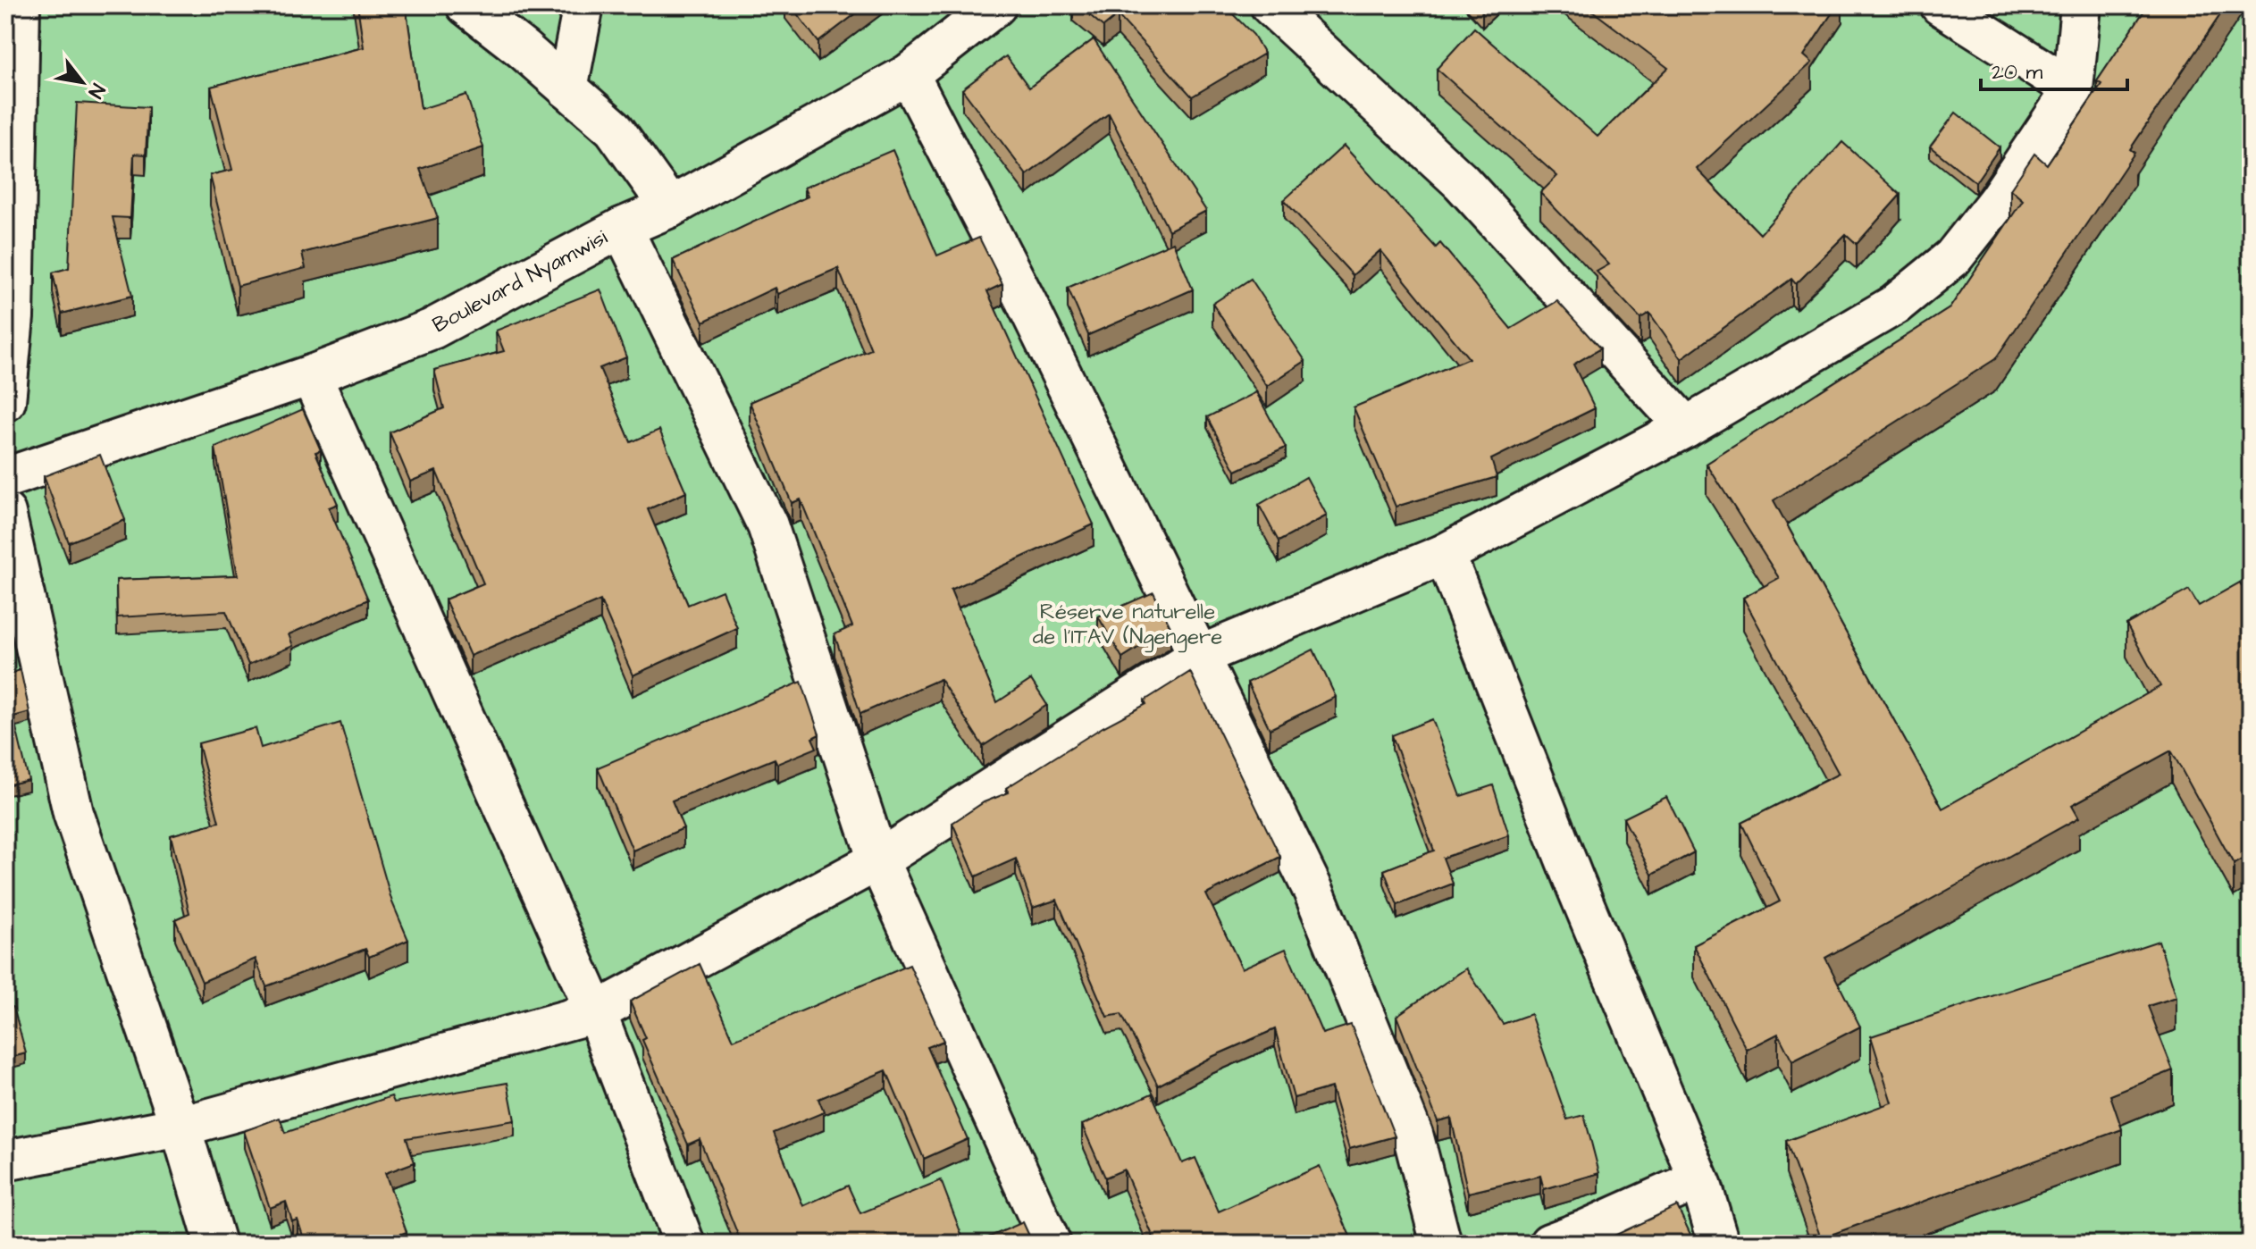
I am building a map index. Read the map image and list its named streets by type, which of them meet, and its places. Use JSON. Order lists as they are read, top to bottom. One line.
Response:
{"streets":{"street":["Boulevard Nyamwisi"]},"parks":["Réserve naturelle de l'ITAV (Ngengere"],"scale_bar":"20 m","north":"bottom right"}
